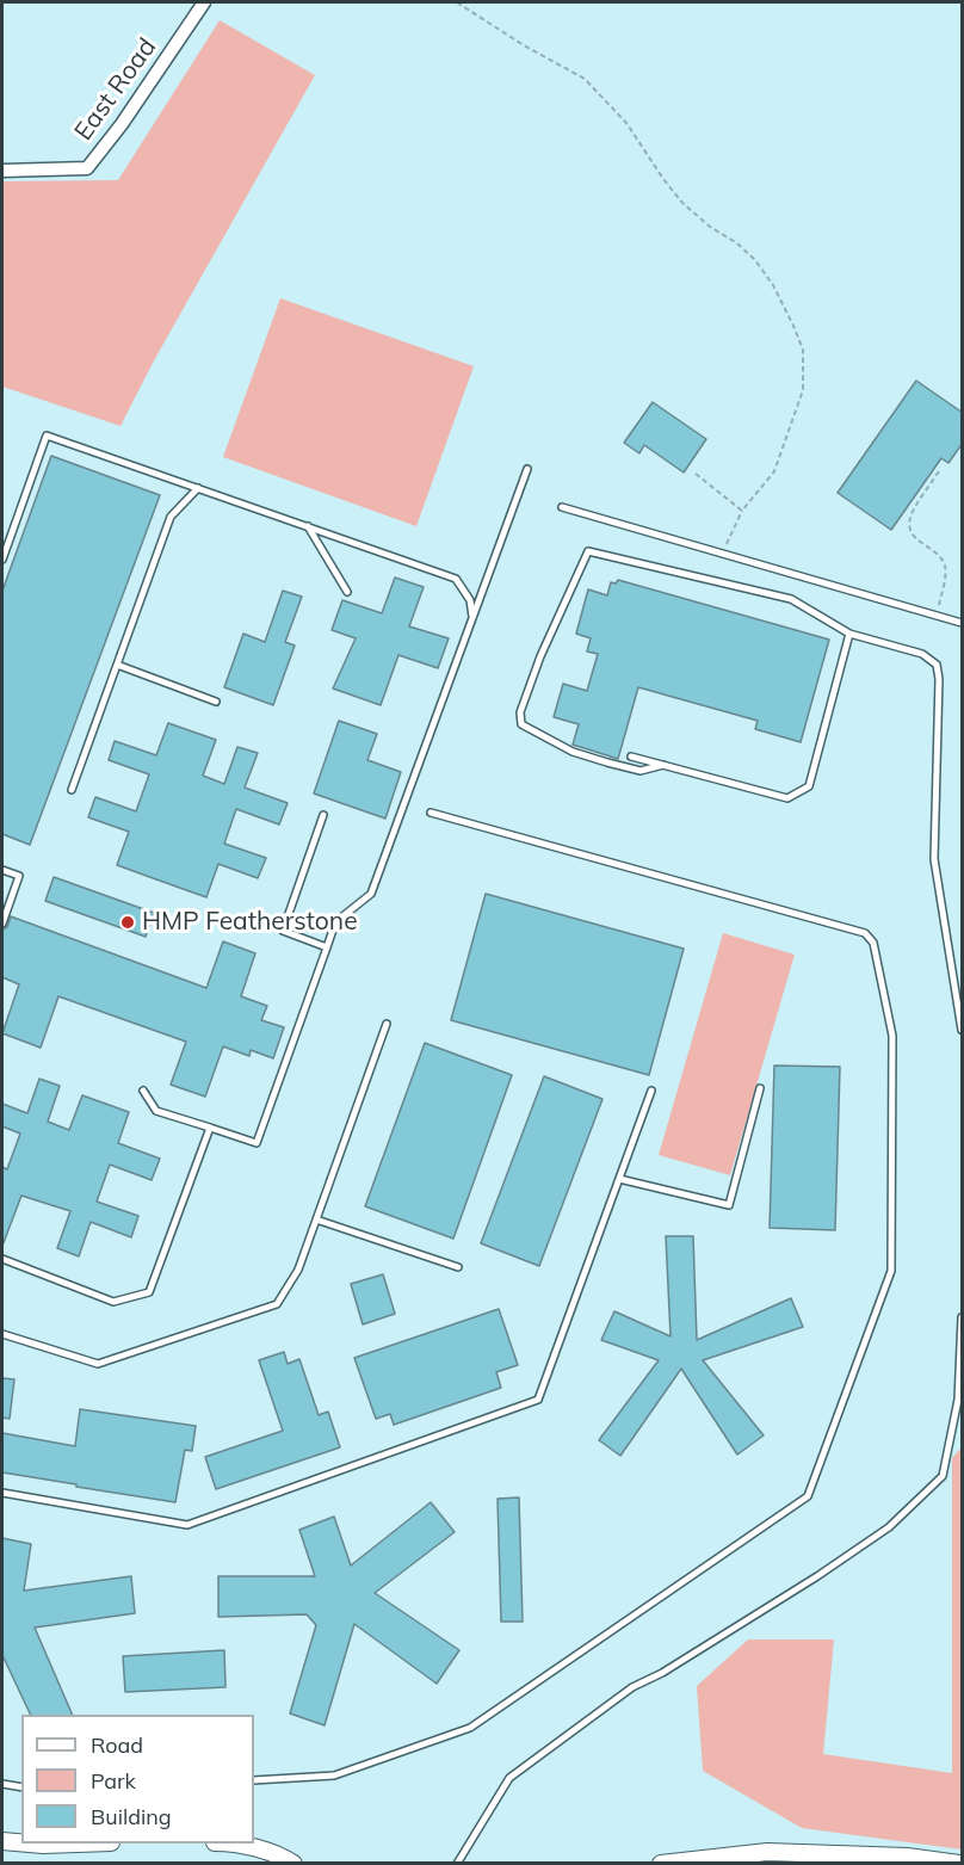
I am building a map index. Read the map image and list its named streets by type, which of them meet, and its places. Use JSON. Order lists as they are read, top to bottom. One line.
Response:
{"streets":{"street":["East Road"]},"places":["HMP Featherstone"],"legend":["Road","Park","Building"]}
